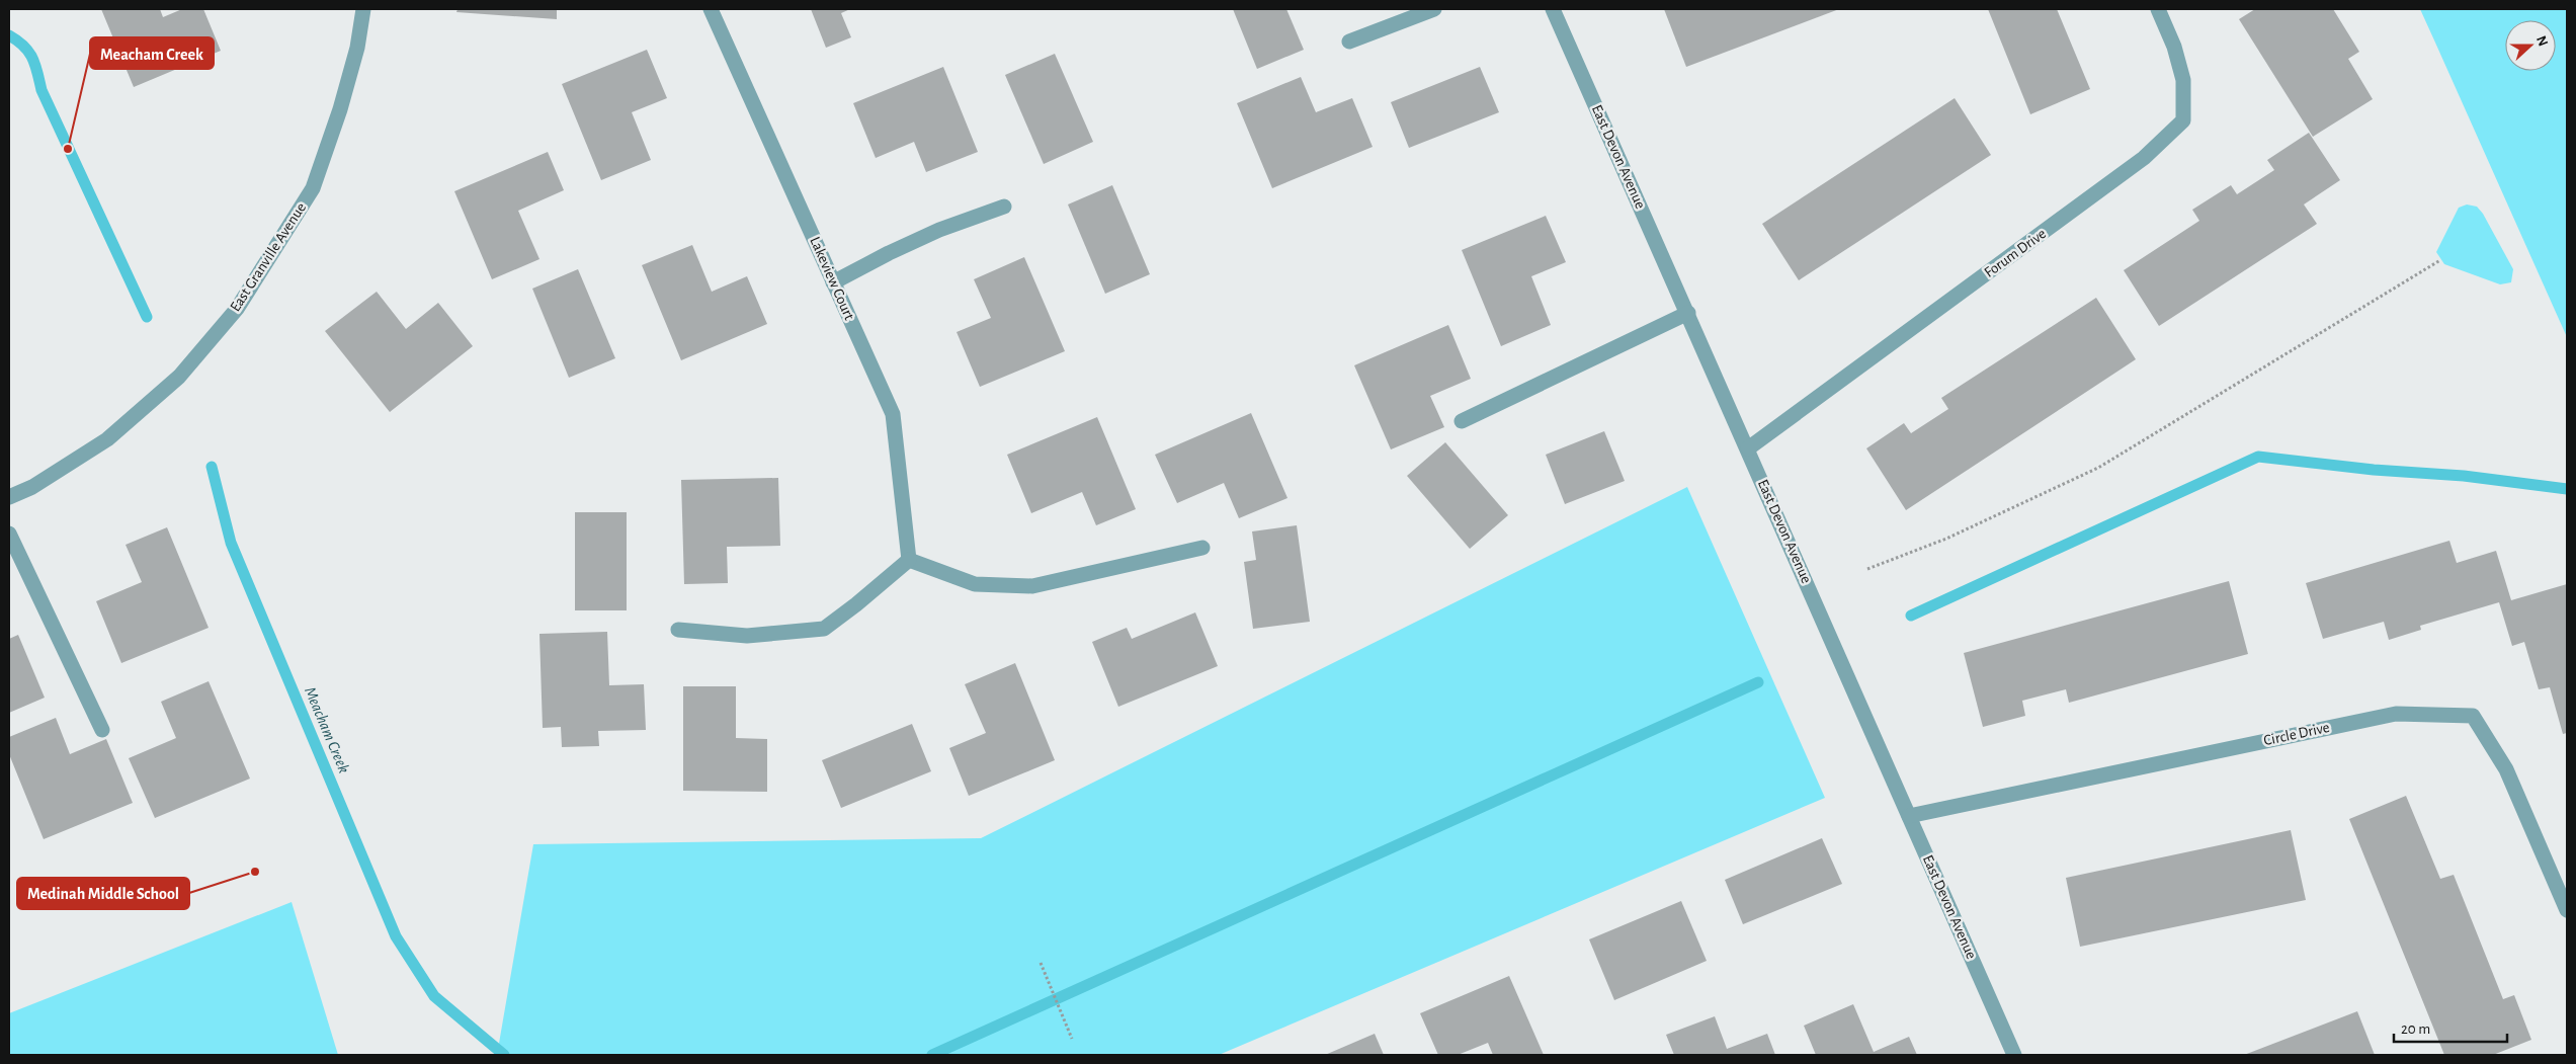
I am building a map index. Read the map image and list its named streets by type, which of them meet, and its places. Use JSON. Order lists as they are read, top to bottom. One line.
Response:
{"streets":{"street":["East Devon Avenue","Forum Drive","East Granville Avenue","Lakeview Court","Circle Drive"]},"crossings":[["East Devon Avenue","Forum Drive"],["East Devon Avenue","Circle Drive"]],"water":["Meacham Creek"],"places":["Meacham Creek","Medinah Middle School"],"scale_bar":"20 m","north":"right"}
